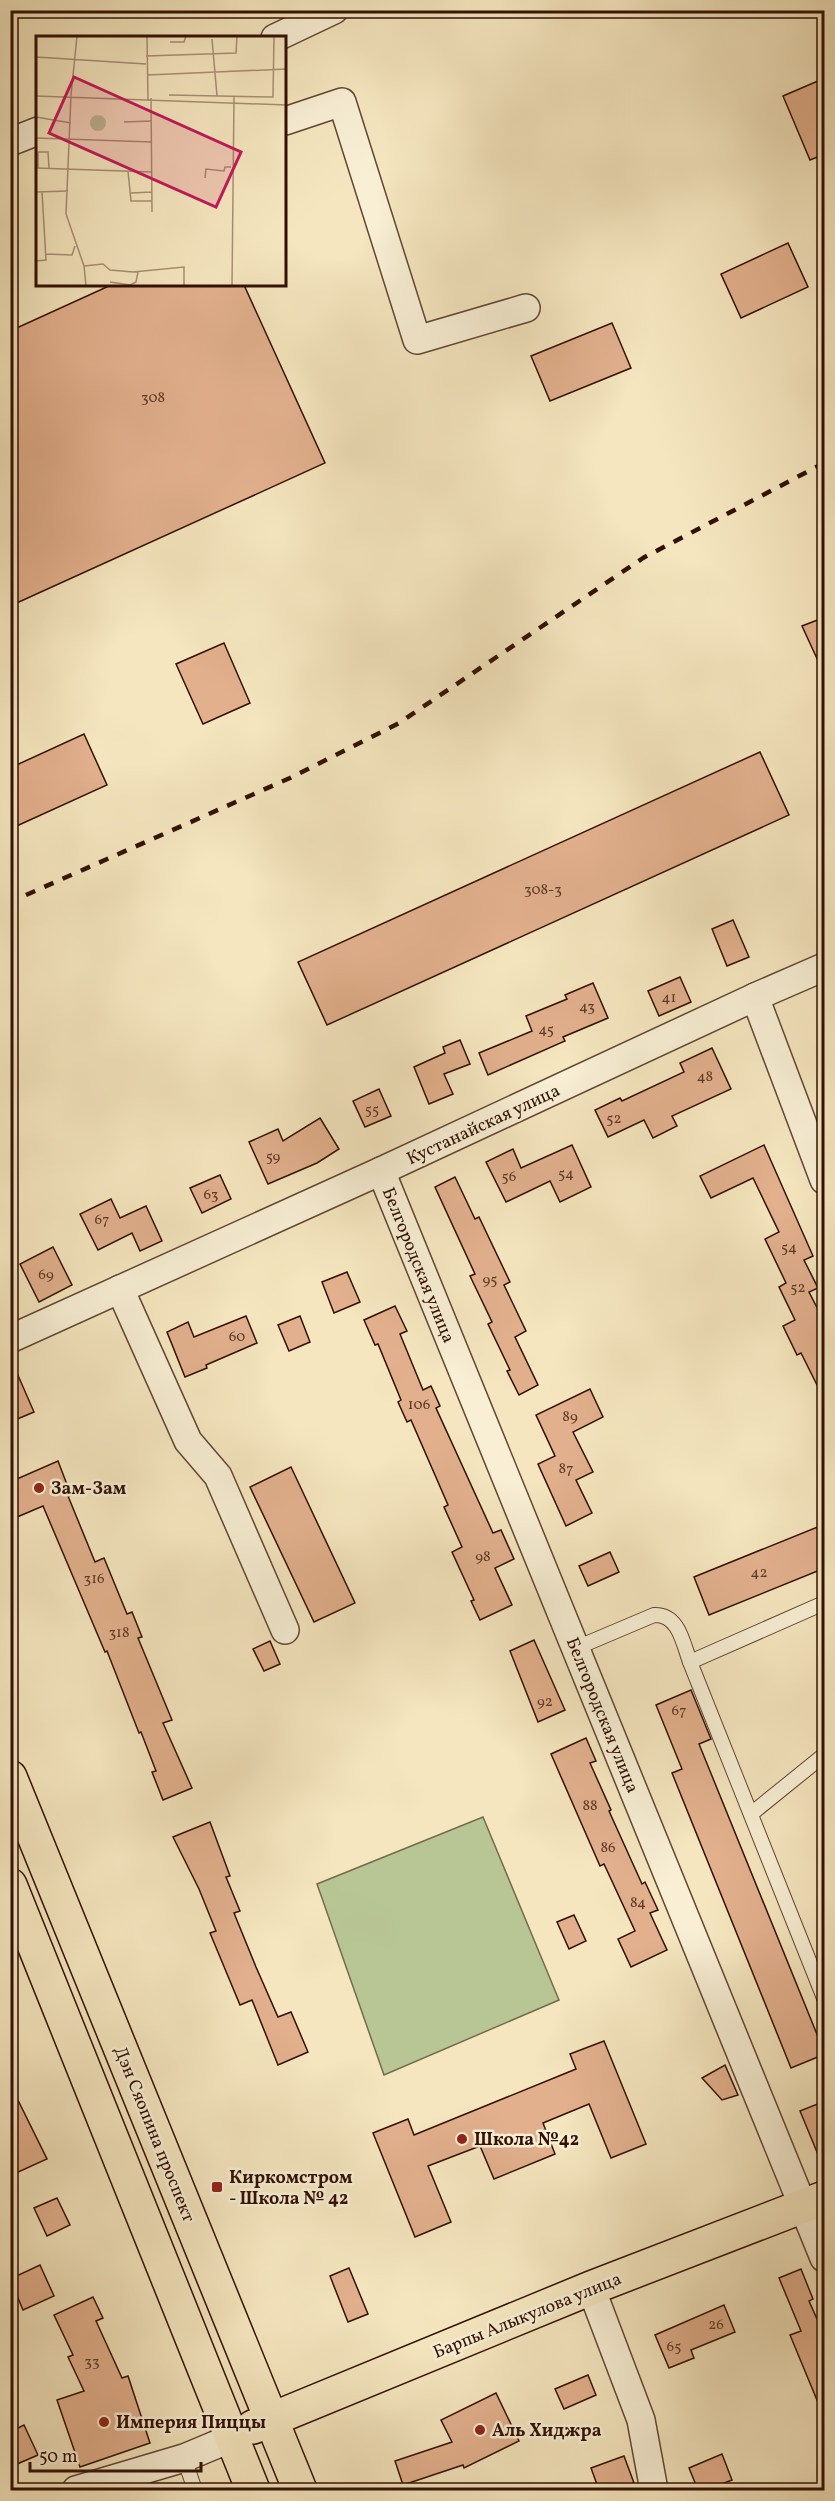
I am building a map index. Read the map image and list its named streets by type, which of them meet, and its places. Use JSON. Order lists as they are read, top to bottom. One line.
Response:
{"streets":{"main road":["Дэн Сяопина проспект","Барпы Алыкулова улица"],"street":["Кустанайская улица","Белгородская улица"]},"crossings":[["Кустанайская улица","Белгородская улица"],["Белгородская улица","Барпы Алыкулова улица"],["Дэн Сяопина проспект","Барпы Алыкулова улица"]],"places":{"other":["Зам-Зам","Школа №42","Империя Пиццы","Аль Хиджра"],"transit":["Киркомстром - Школа № 42"]},"house_numbers":["308","308-3","41","43","45","48","55","52","59","54","56","63","67","54","69","95","52","60","106","89","87","98","42","316","318","92","67","88","86","84","26","65","33"],"scale_bar":"50 m"}
